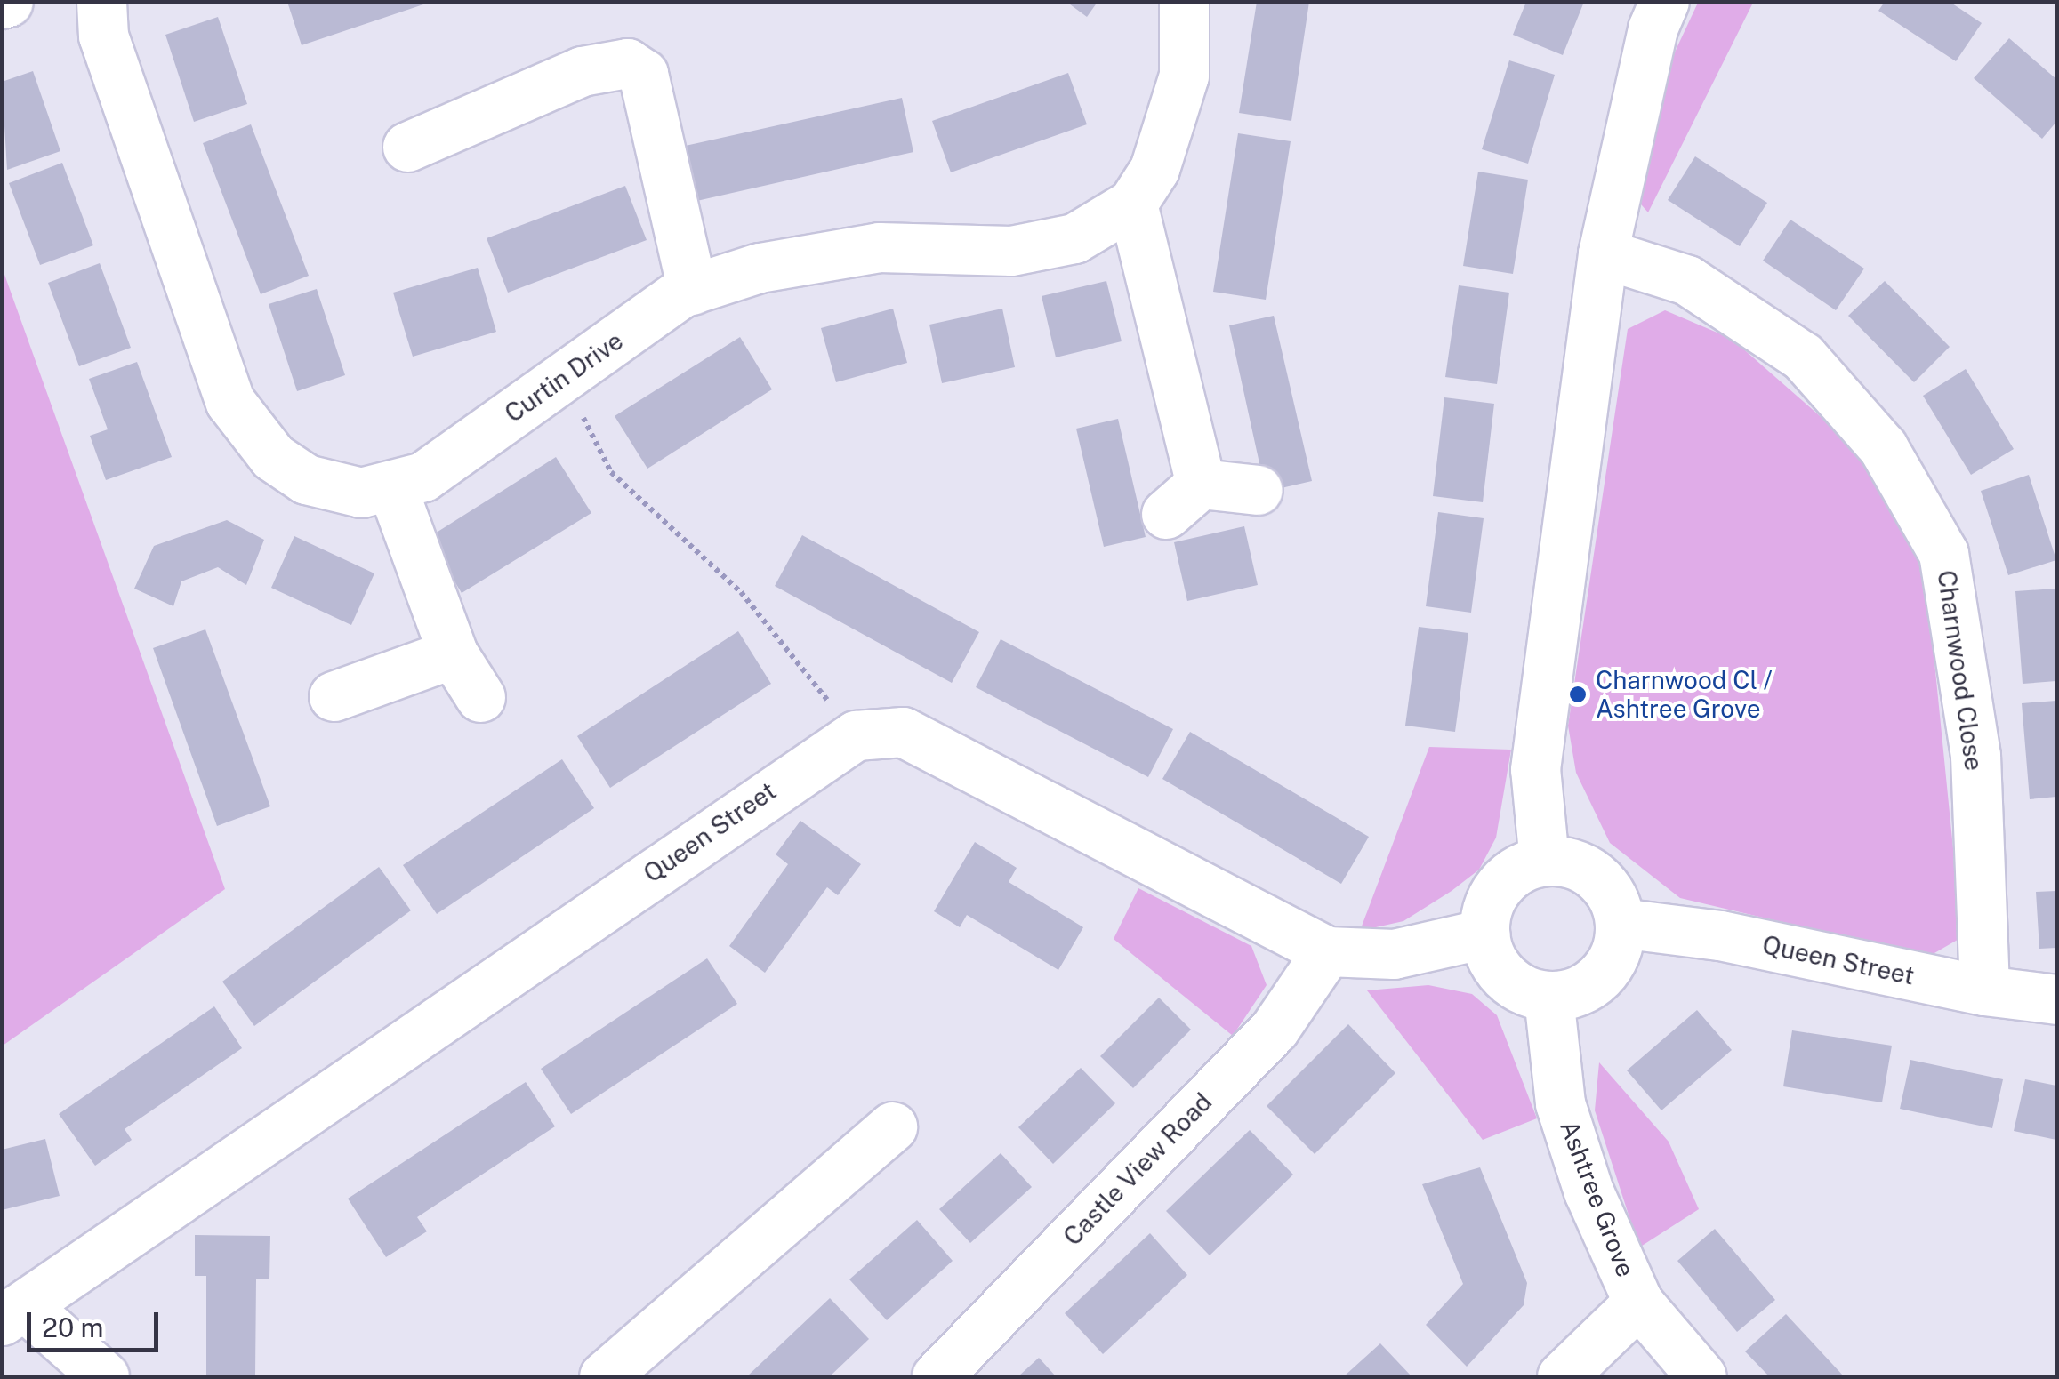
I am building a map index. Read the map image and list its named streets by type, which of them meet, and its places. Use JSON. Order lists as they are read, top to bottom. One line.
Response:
{"streets":{"street":["Curtin Drive","Charnwood Close","Queen Street","Castle View Road","Ashtree Grove"]},"crossings":[["Charnwood Close","Queen Street"],["Queen Street","Ashtree Grove"]],"places":["Charnwood Cl / Ashtree Grove"],"scale_bar":"20 m"}
